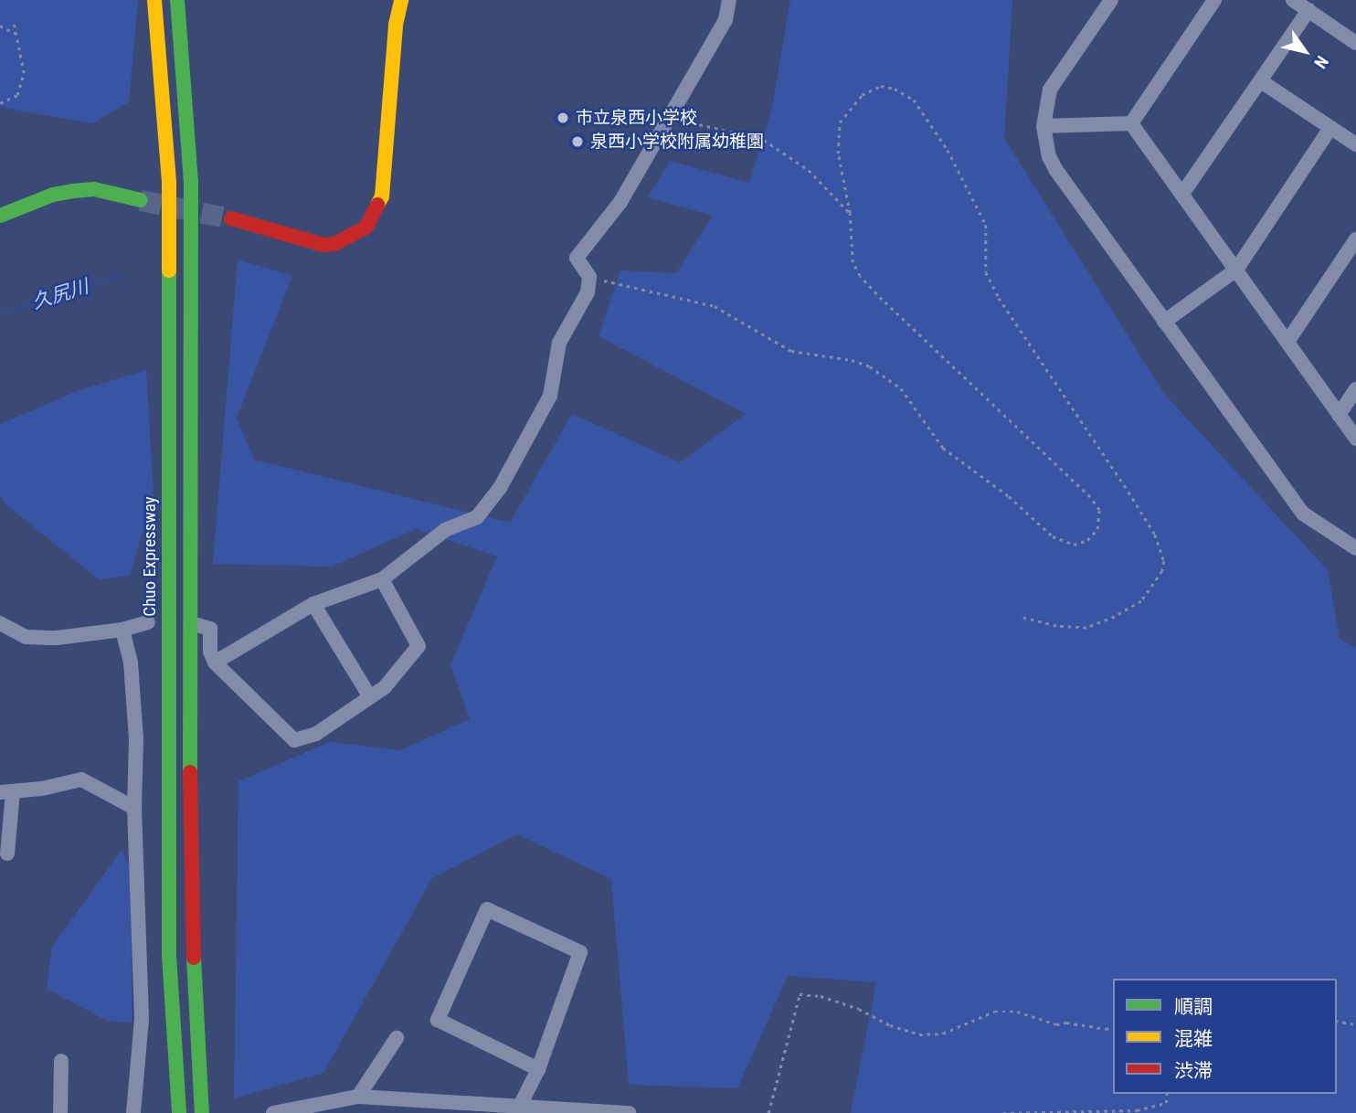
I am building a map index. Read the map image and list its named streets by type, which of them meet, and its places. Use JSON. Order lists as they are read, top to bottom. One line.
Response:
{"streets":{"main road":["Chuo Expressway"]},"water":["久尻川"],"places":["市立泉西小学校","泉西小学校附属幼稚園"],"legend":["順調","混雑","渋滞"],"north":"bottom right"}
